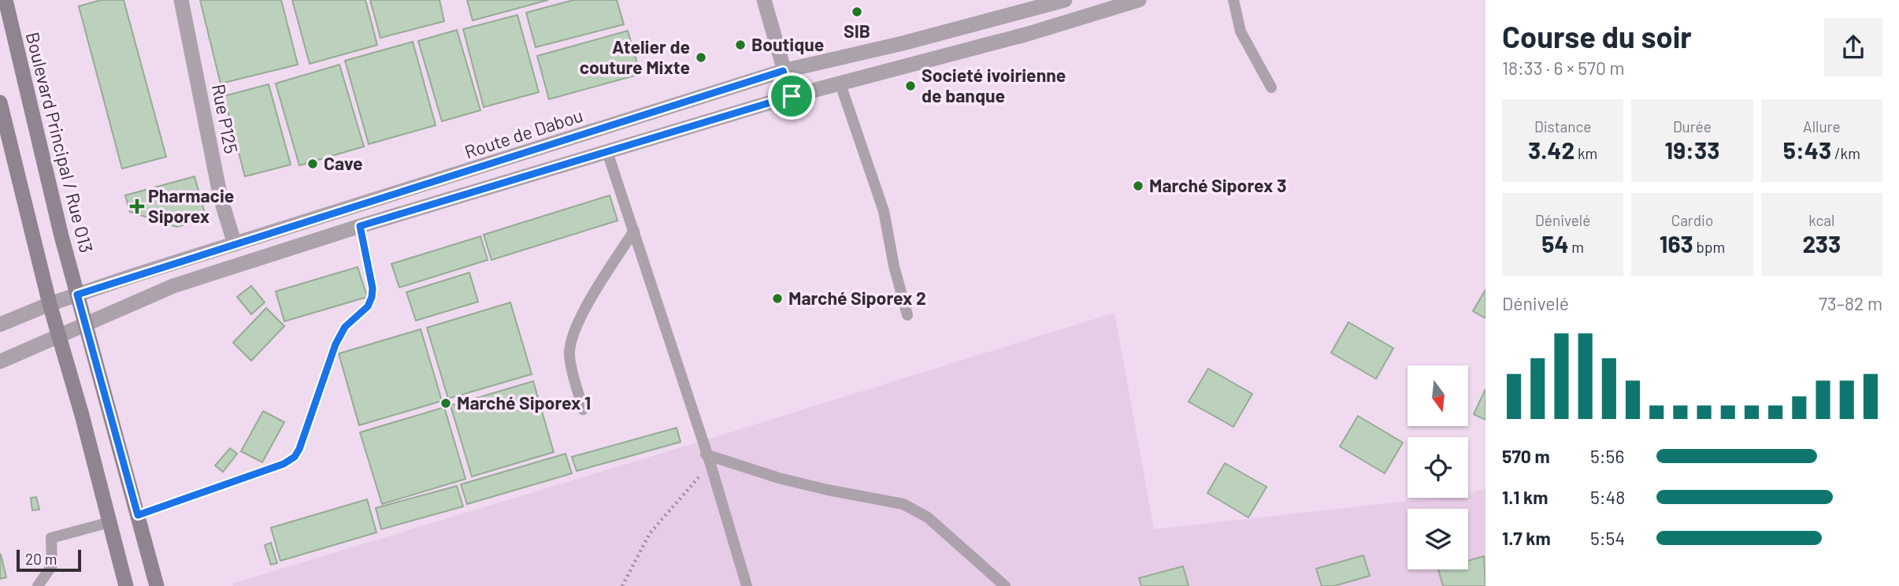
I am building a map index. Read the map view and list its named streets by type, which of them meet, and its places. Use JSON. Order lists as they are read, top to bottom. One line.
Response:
{"streets":{"main road":["Boulevard Principal / Rue O13"],"street":["Rue P125","Route de Dabou"]},"crossings":[["Rue P125","Route de Dabou"],["Route de Dabou","Boulevard Principal / Rue O13"]],"places":{"other":["SIB","Boutique","Atelier de couture Mixte","Societé ivoirienne de banque","Cave","Marché Siporex 3","Marché Siporex 2","Marché Siporex 1"],"health":["Pharmacie Siporex"]},"scale_bar":"20 m","north":"bottom","page":{"heading":["Course du soir","18:33 · 6 × 570 m"],"stats":[["Distance","3.42 km"],["Durée","19:33"],["Allure","5:43 /km"],["Dénivelé","54 m"],["Cardio","163 bpm"],["kcal","233"]],"chart":["Dénivelé","73–82 m"],"list":[{"name":"570 m","note":"5:56"},{"name":"1.1 km","note":"5:48"},{"name":"1.7 km","note":"5:54"}],"scale":"20 m"}}
